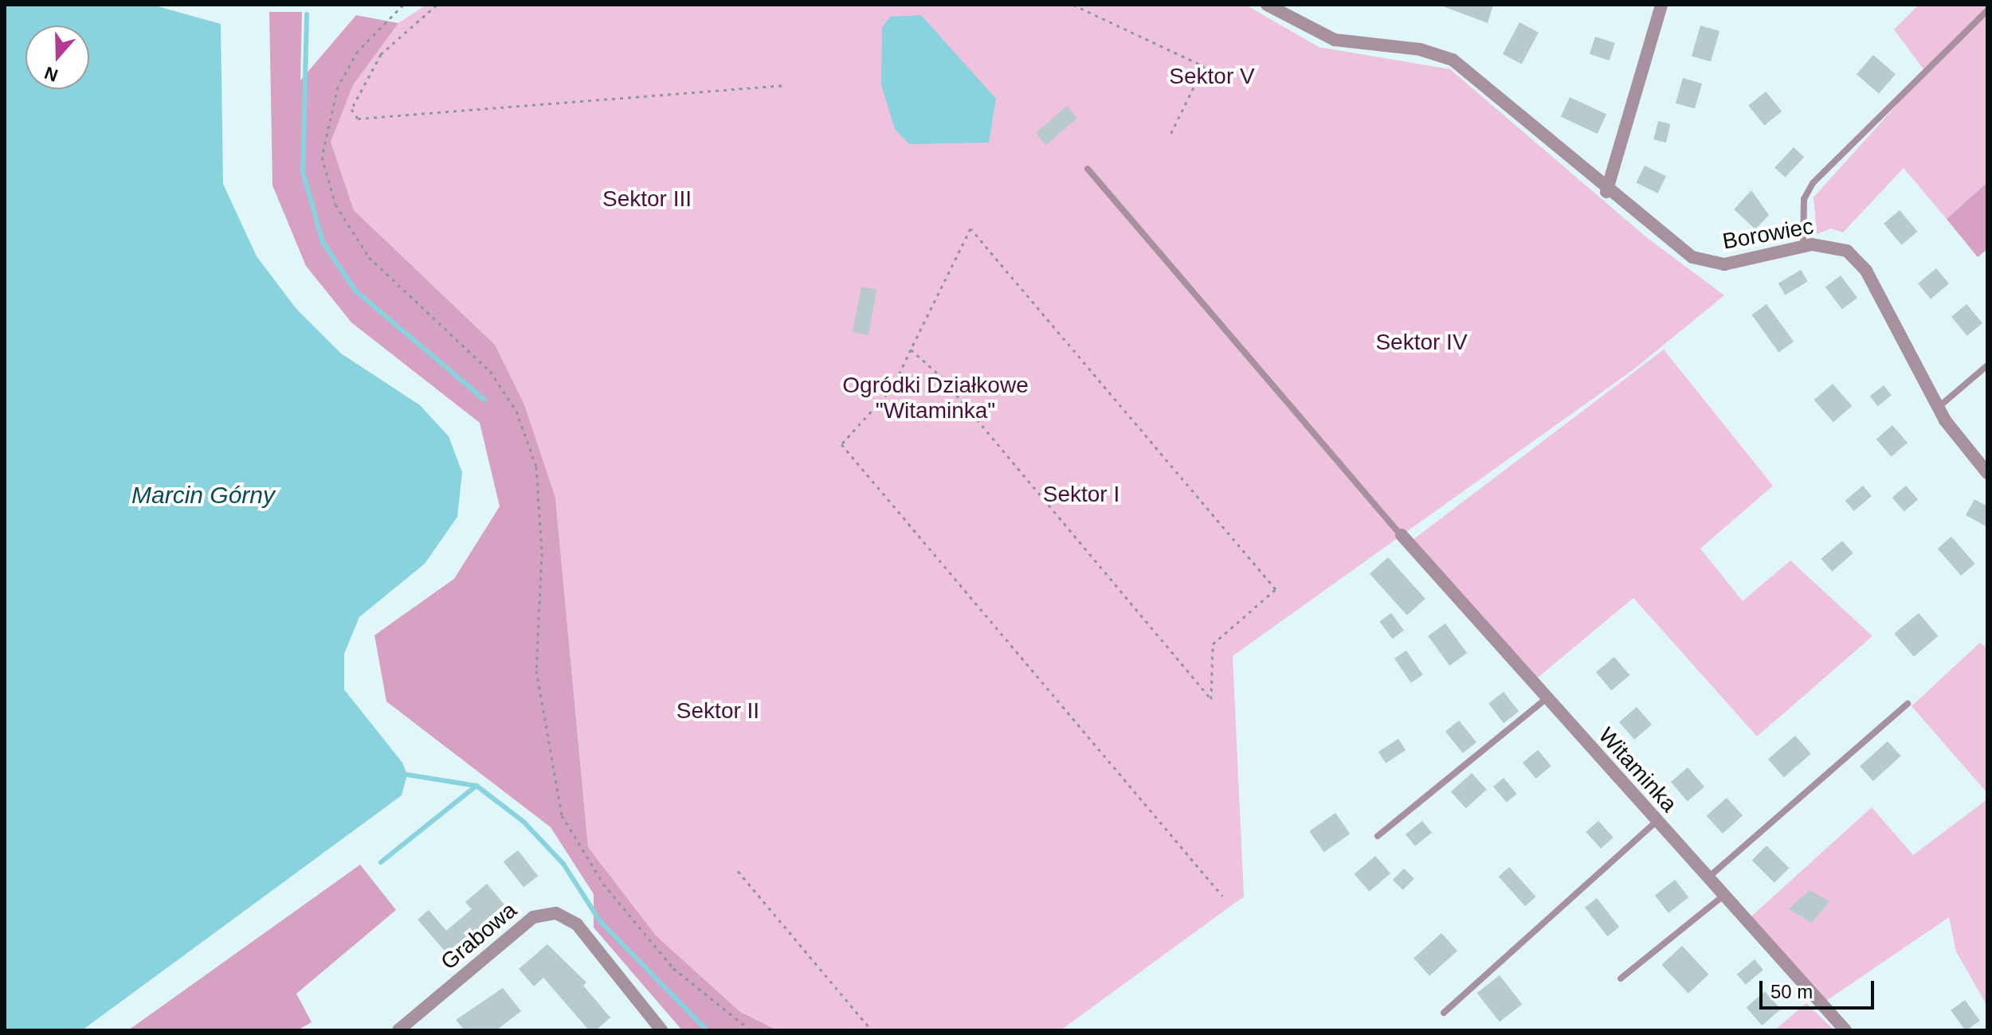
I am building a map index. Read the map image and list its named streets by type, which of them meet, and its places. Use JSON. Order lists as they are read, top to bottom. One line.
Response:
{"streets":{"street":["Borowiec","Witaminka","Grabowa"]},"water":["Marcin Górny"],"parks":["Sektor V","Sektor III","Sektor IV","Ogródki Działkowe \"Witaminka\"","Sektor I","Sektor II"],"scale_bar":"50 m","north":"bottom"}
